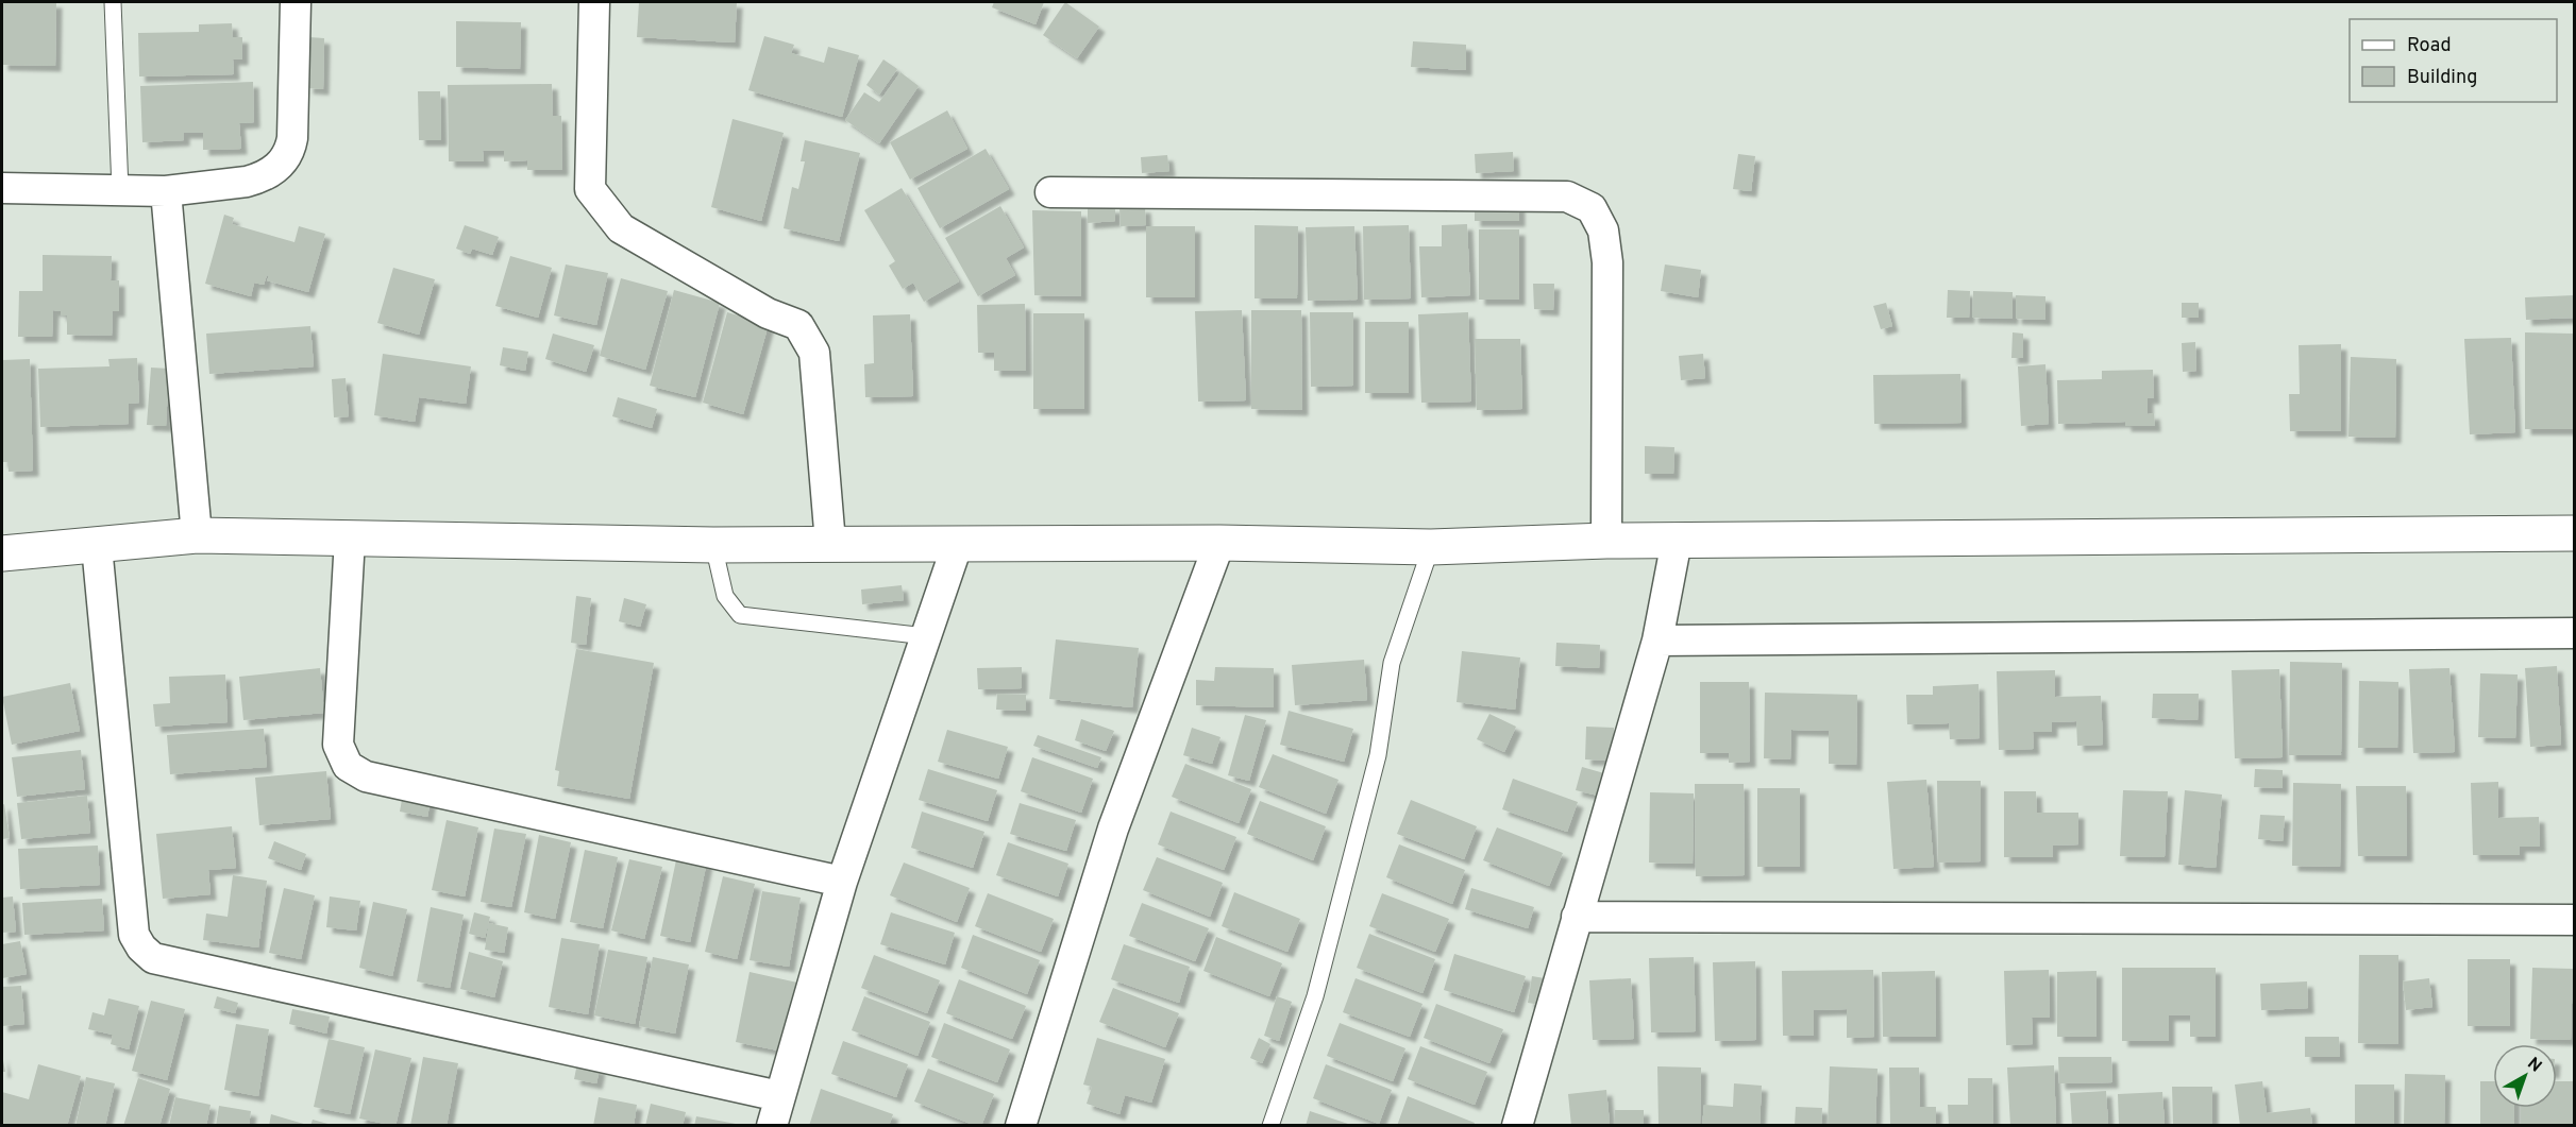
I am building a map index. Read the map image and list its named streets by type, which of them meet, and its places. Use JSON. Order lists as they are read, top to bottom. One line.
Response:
{"legend":["Road","Building"],"north":"top right"}
